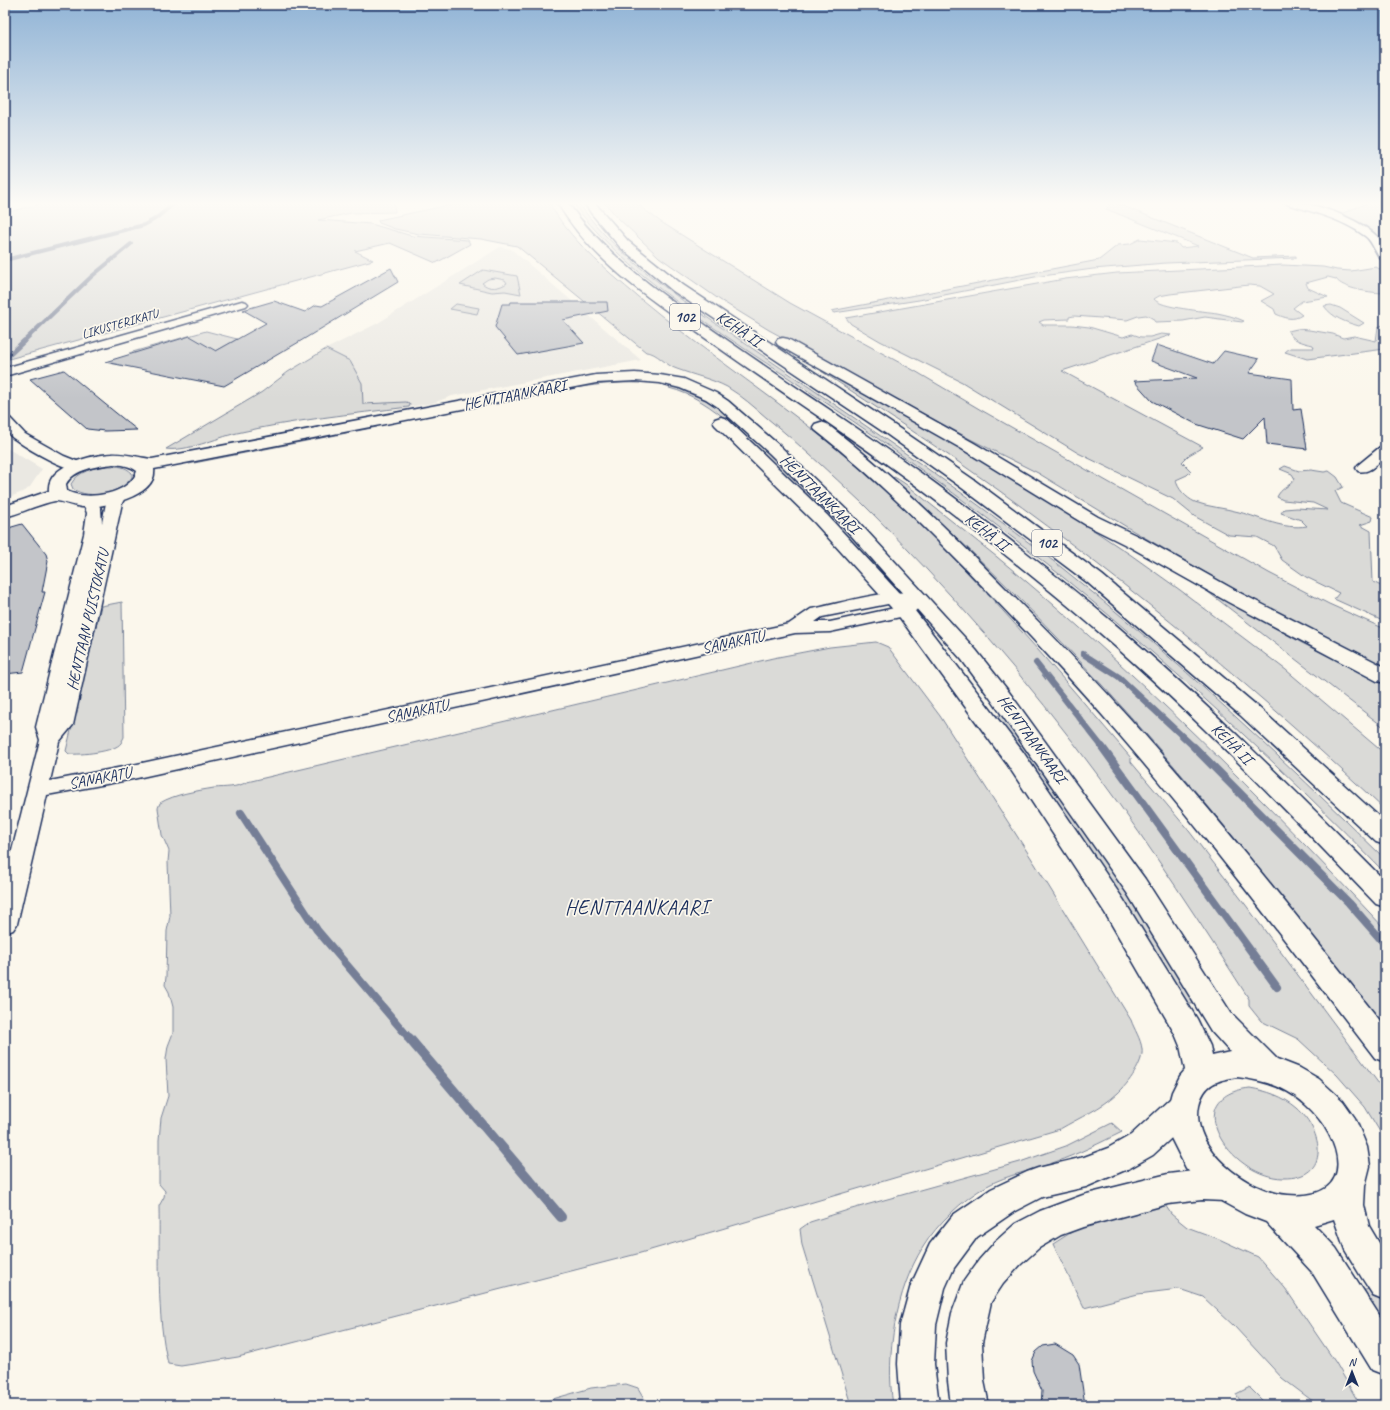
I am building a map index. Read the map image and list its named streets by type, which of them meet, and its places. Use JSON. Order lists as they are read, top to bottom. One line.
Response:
{"streets":{"main road":["102","KEHÄ II","HENTTAANKAARI"],"street":["LIKUSTERIKATU","HENTTAAN PUISTOKATU","SANAKATU"]},"crossings":[["HENTTAANKAARI","SANAKATU"],["HENTTAAN PUISTOKATU","SANAKATU"]],"districts":["HENTTAANKAARI"],"north":"top"}
